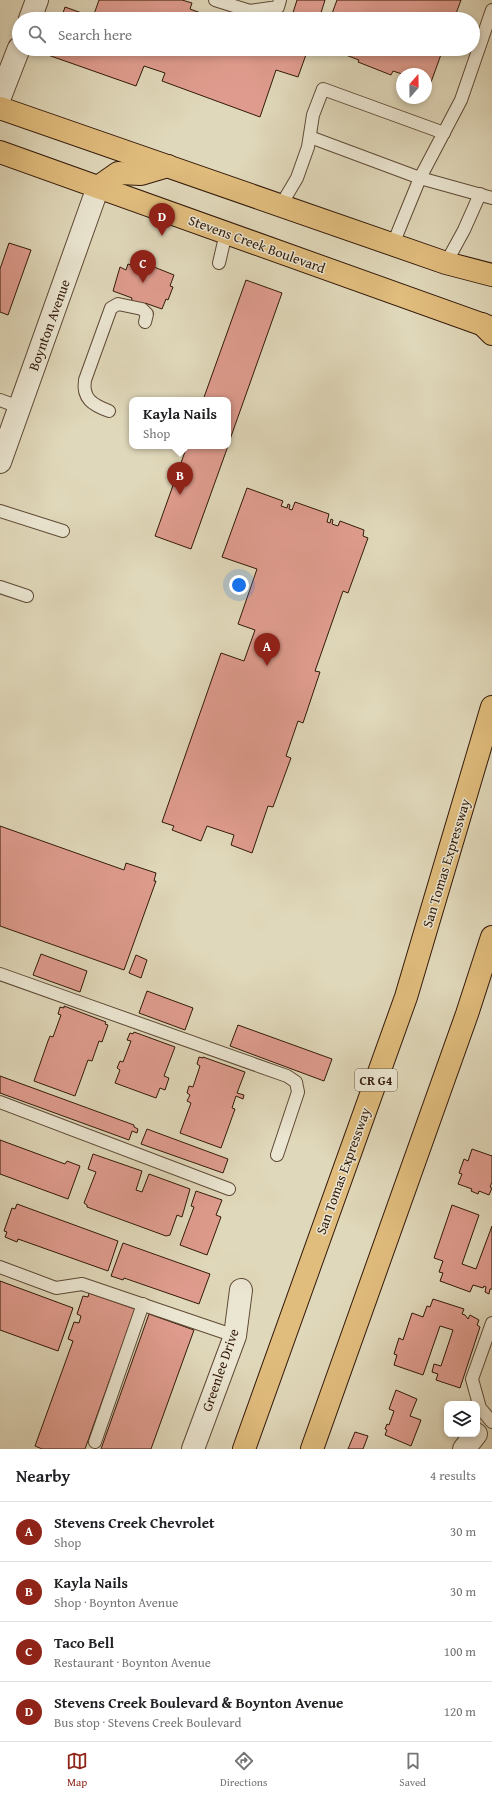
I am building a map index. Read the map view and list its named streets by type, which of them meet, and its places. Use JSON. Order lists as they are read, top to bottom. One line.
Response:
{"streets":{"main road":["Stevens Creek Boulevard","San Tomas Expressway","CR G4"],"street":["Boynton Avenue","Greenlee Drive"]},"crossings":[["Stevens Creek Boulevard","Boynton Avenue"]],"north":"top","page":{"search":"Search here","pins":["D","C","B","A"],"popup":["Kayla Nails","Shop"],"heading":["Nearby","4 results"],"list":[{"mark":"A","name":"Stevens Creek Chevrolet","note":"Shop","value":"30 m"},{"mark":"B","name":"Kayla Nails","note":"Shop · Boynton Avenue","value":"30 m"},{"mark":"C","name":"Taco Bell","note":"Restaurant · Boynton Avenue","value":"100 m"},{"mark":"D","name":"Stevens Creek Boulevard & Boynton Avenue","note":"Bus stop · Stevens Creek Boulevard","value":"120 m"}],"nav":["Map","Directions","Saved"]}}
